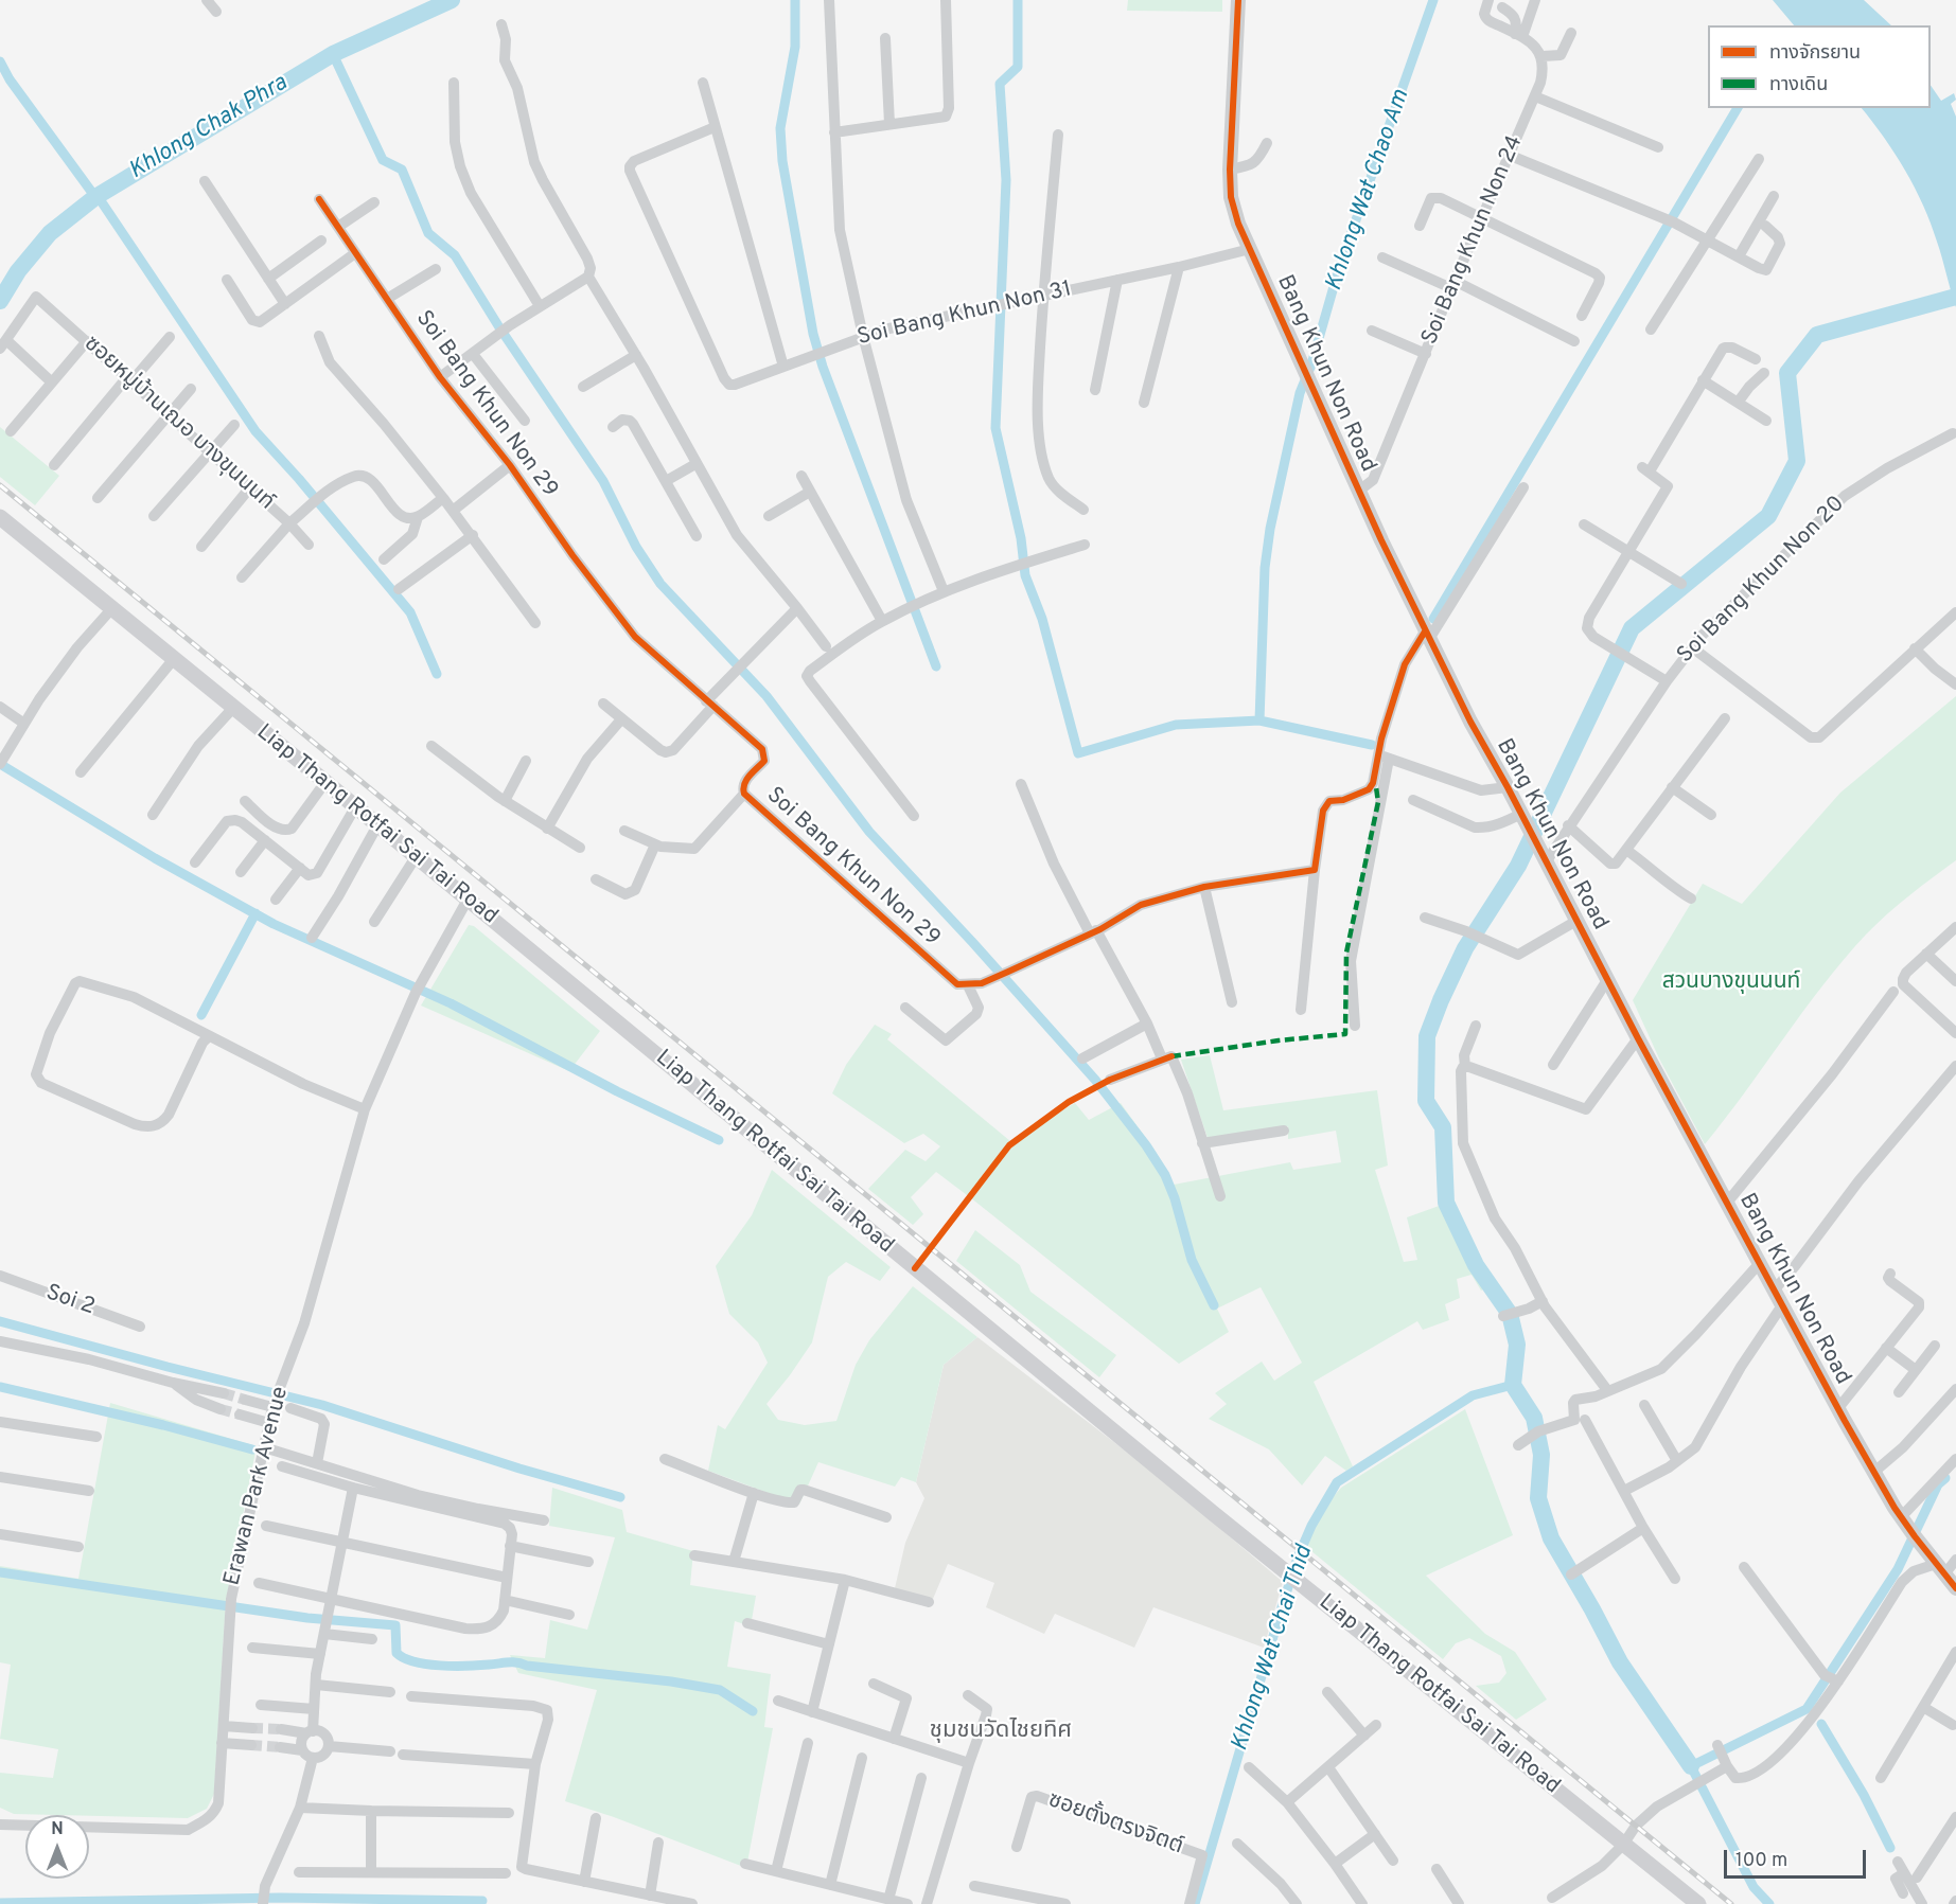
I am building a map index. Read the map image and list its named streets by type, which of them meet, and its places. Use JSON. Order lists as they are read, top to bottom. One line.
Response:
{"streets":{"main road":["Liap Thang Rotfai Sai Tai Road"],"street":["Soi Bang Khun Non 24","Soi Bang Khun Non 31","Bang Khun Non Road","Soi Bang Khun Non 29","ซอยหมู่บ้านเฌอ บางขุนนนท์","Soi Bang Khun Non 20","Soi 2","Erawan Park Avenue","ซอยตั้งตรงจิตต์"]},"crossings":[["Soi Bang Khun Non 24","Bang Khun Non Road"],["Soi Bang Khun Non 31","Bang Khun Non Road"],["Bang Khun Non Road","Soi Bang Khun Non 20"],["Liap Thang Rotfai Sai Tai Road","Erawan Park Avenue"]],"districts":["ชุมชนวัดไชยทิศ"],"water":["Khlong Chak Phra","Khlong Wat Chao Am","Khlong Wat Chai Thid"],"parks":["สวนบางขุนนนท์"],"legend":["ทางจักรยาน","ทางเดิน"],"scale_bar":"100 m","north":"top"}
